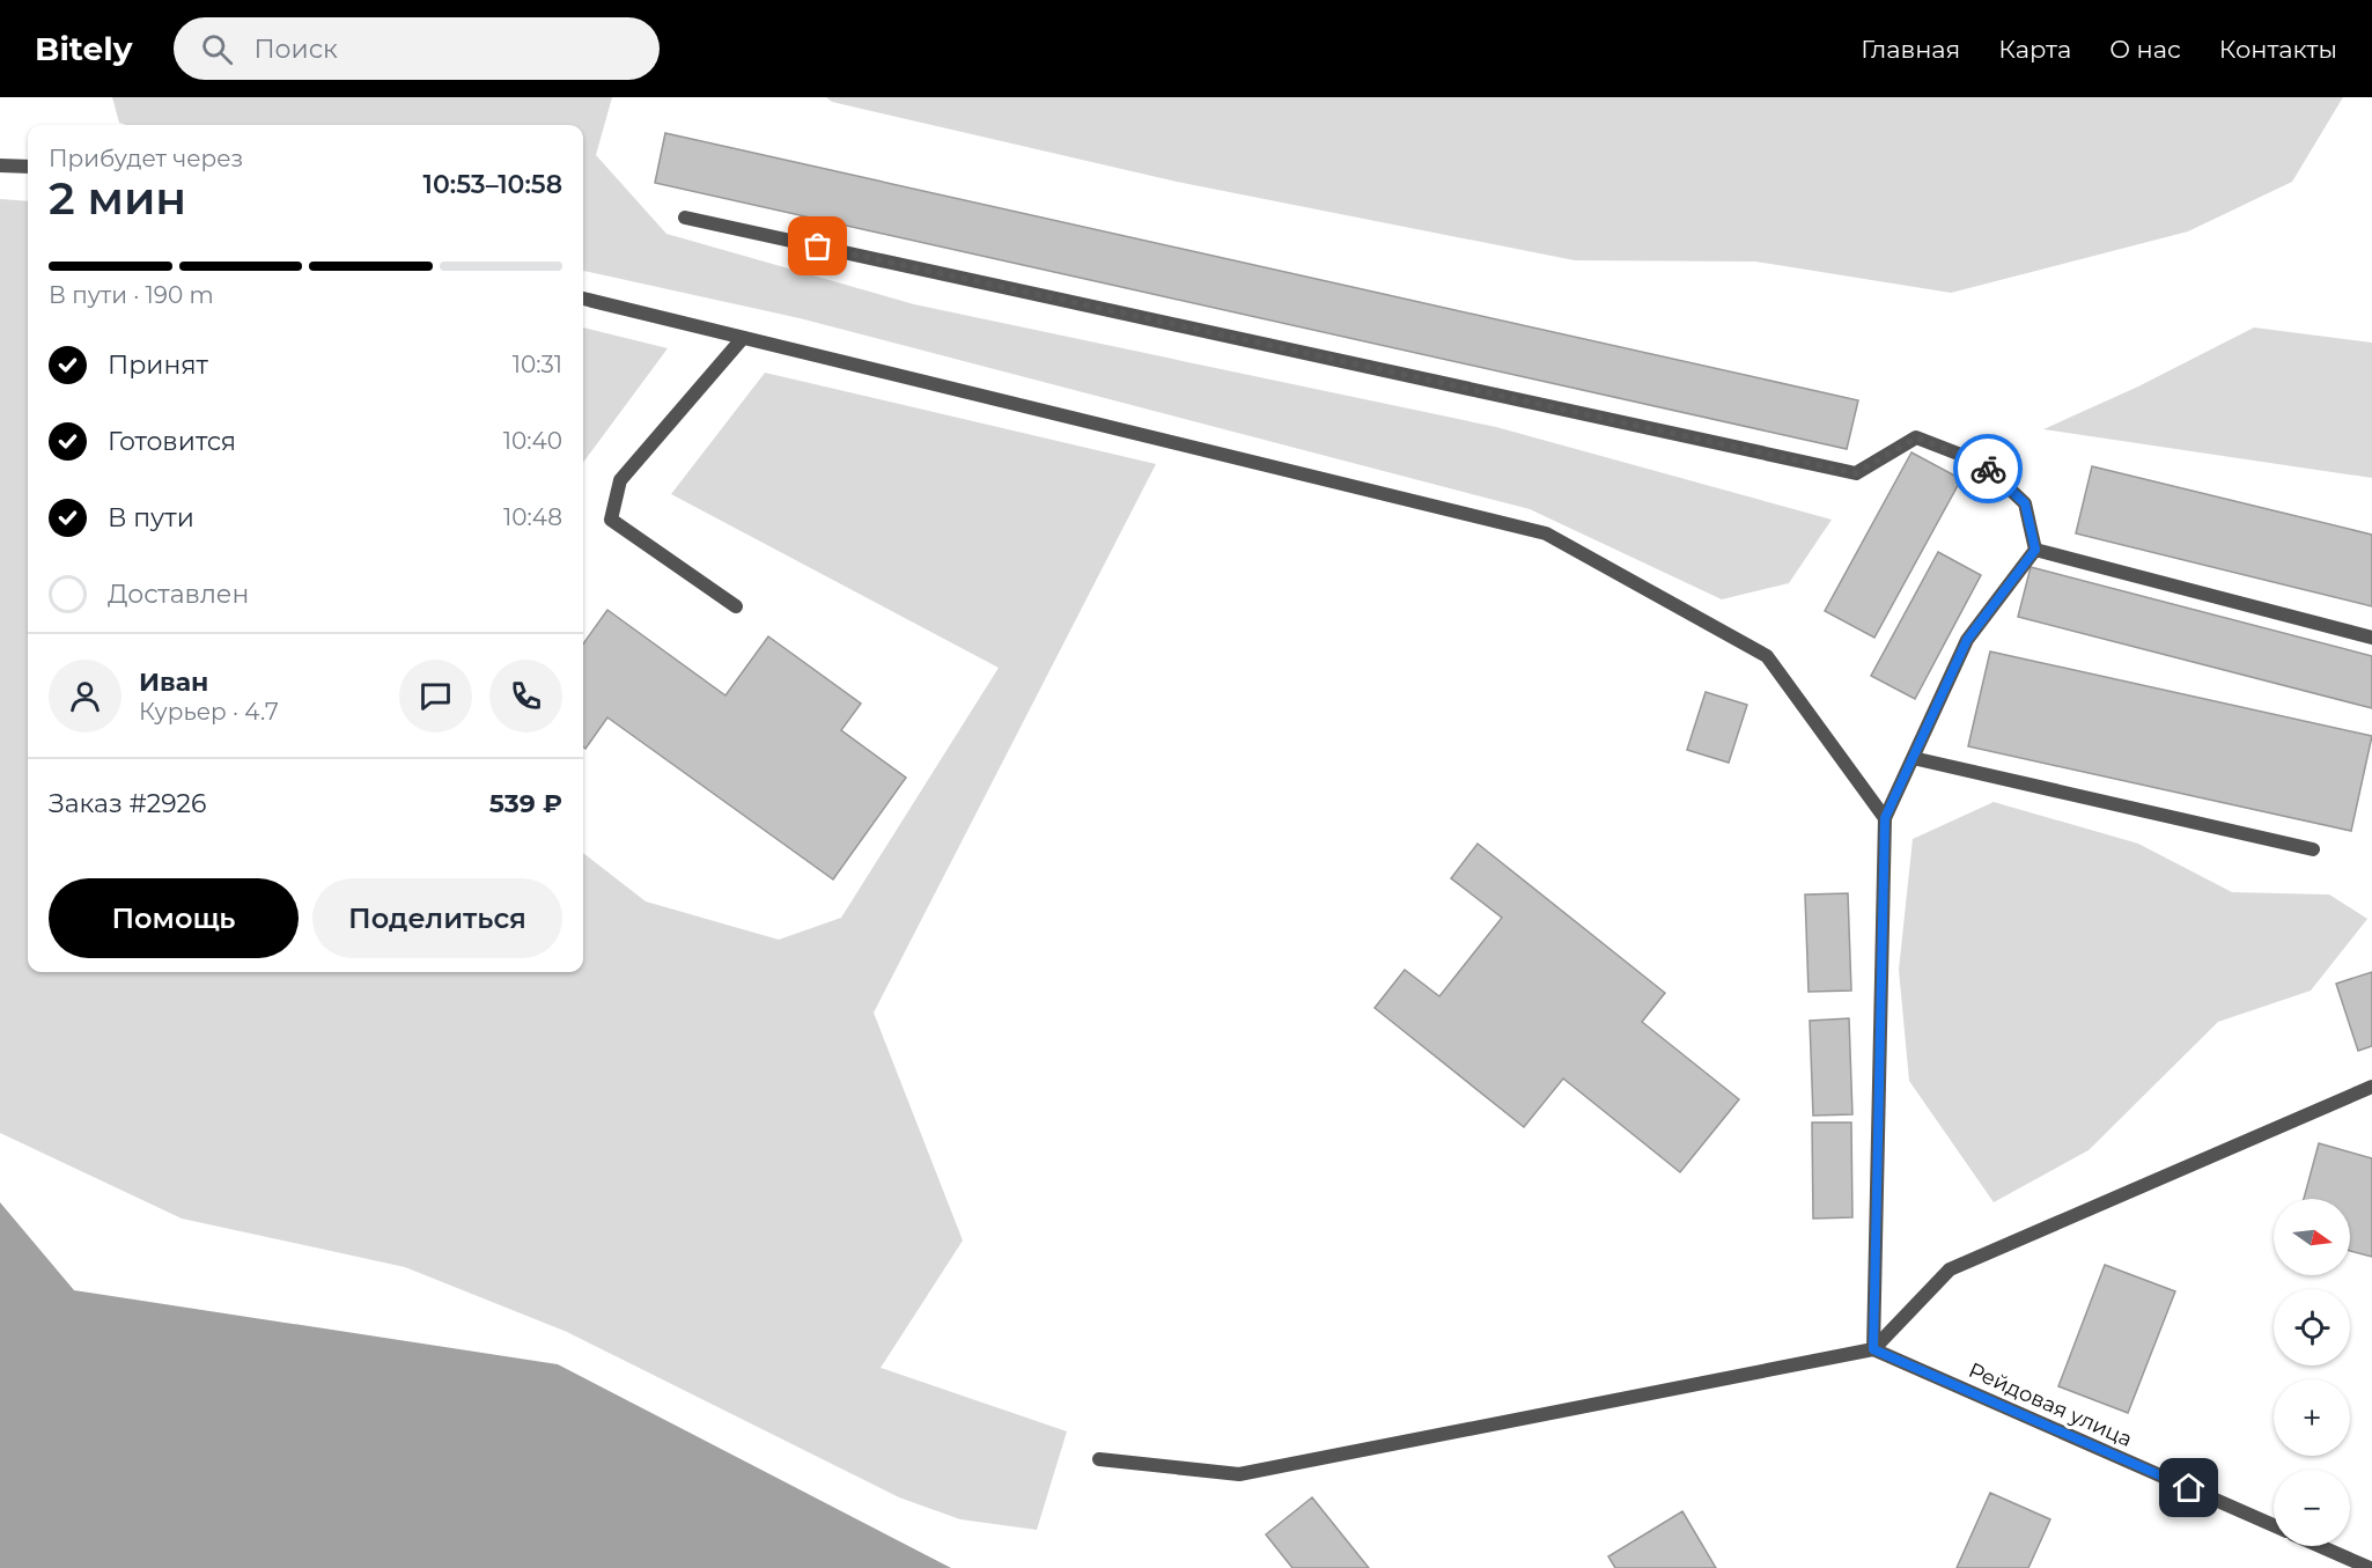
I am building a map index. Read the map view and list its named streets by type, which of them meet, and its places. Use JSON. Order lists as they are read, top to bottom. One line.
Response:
{"streets":{"street":["Рейдовая улица"]},"north":"right","page":{"header":"Bitely","search":"Поиск","nav":["Главная","Карта","О нас","Контакты"],"heading":["2 мин","Прибудет через","10:53–10:58"],"panel":["Иван","Курьер · 4.7","Заказ #2926","539 ₽"],"bar":"В пути · 190 m","list":[["Принят","10:31"],["Готовится","10:40"],["В пути","10:48"],"Доставлен"],"buttons":["Помощь","Поделиться"],"map_buttons":["+","−"]}}
